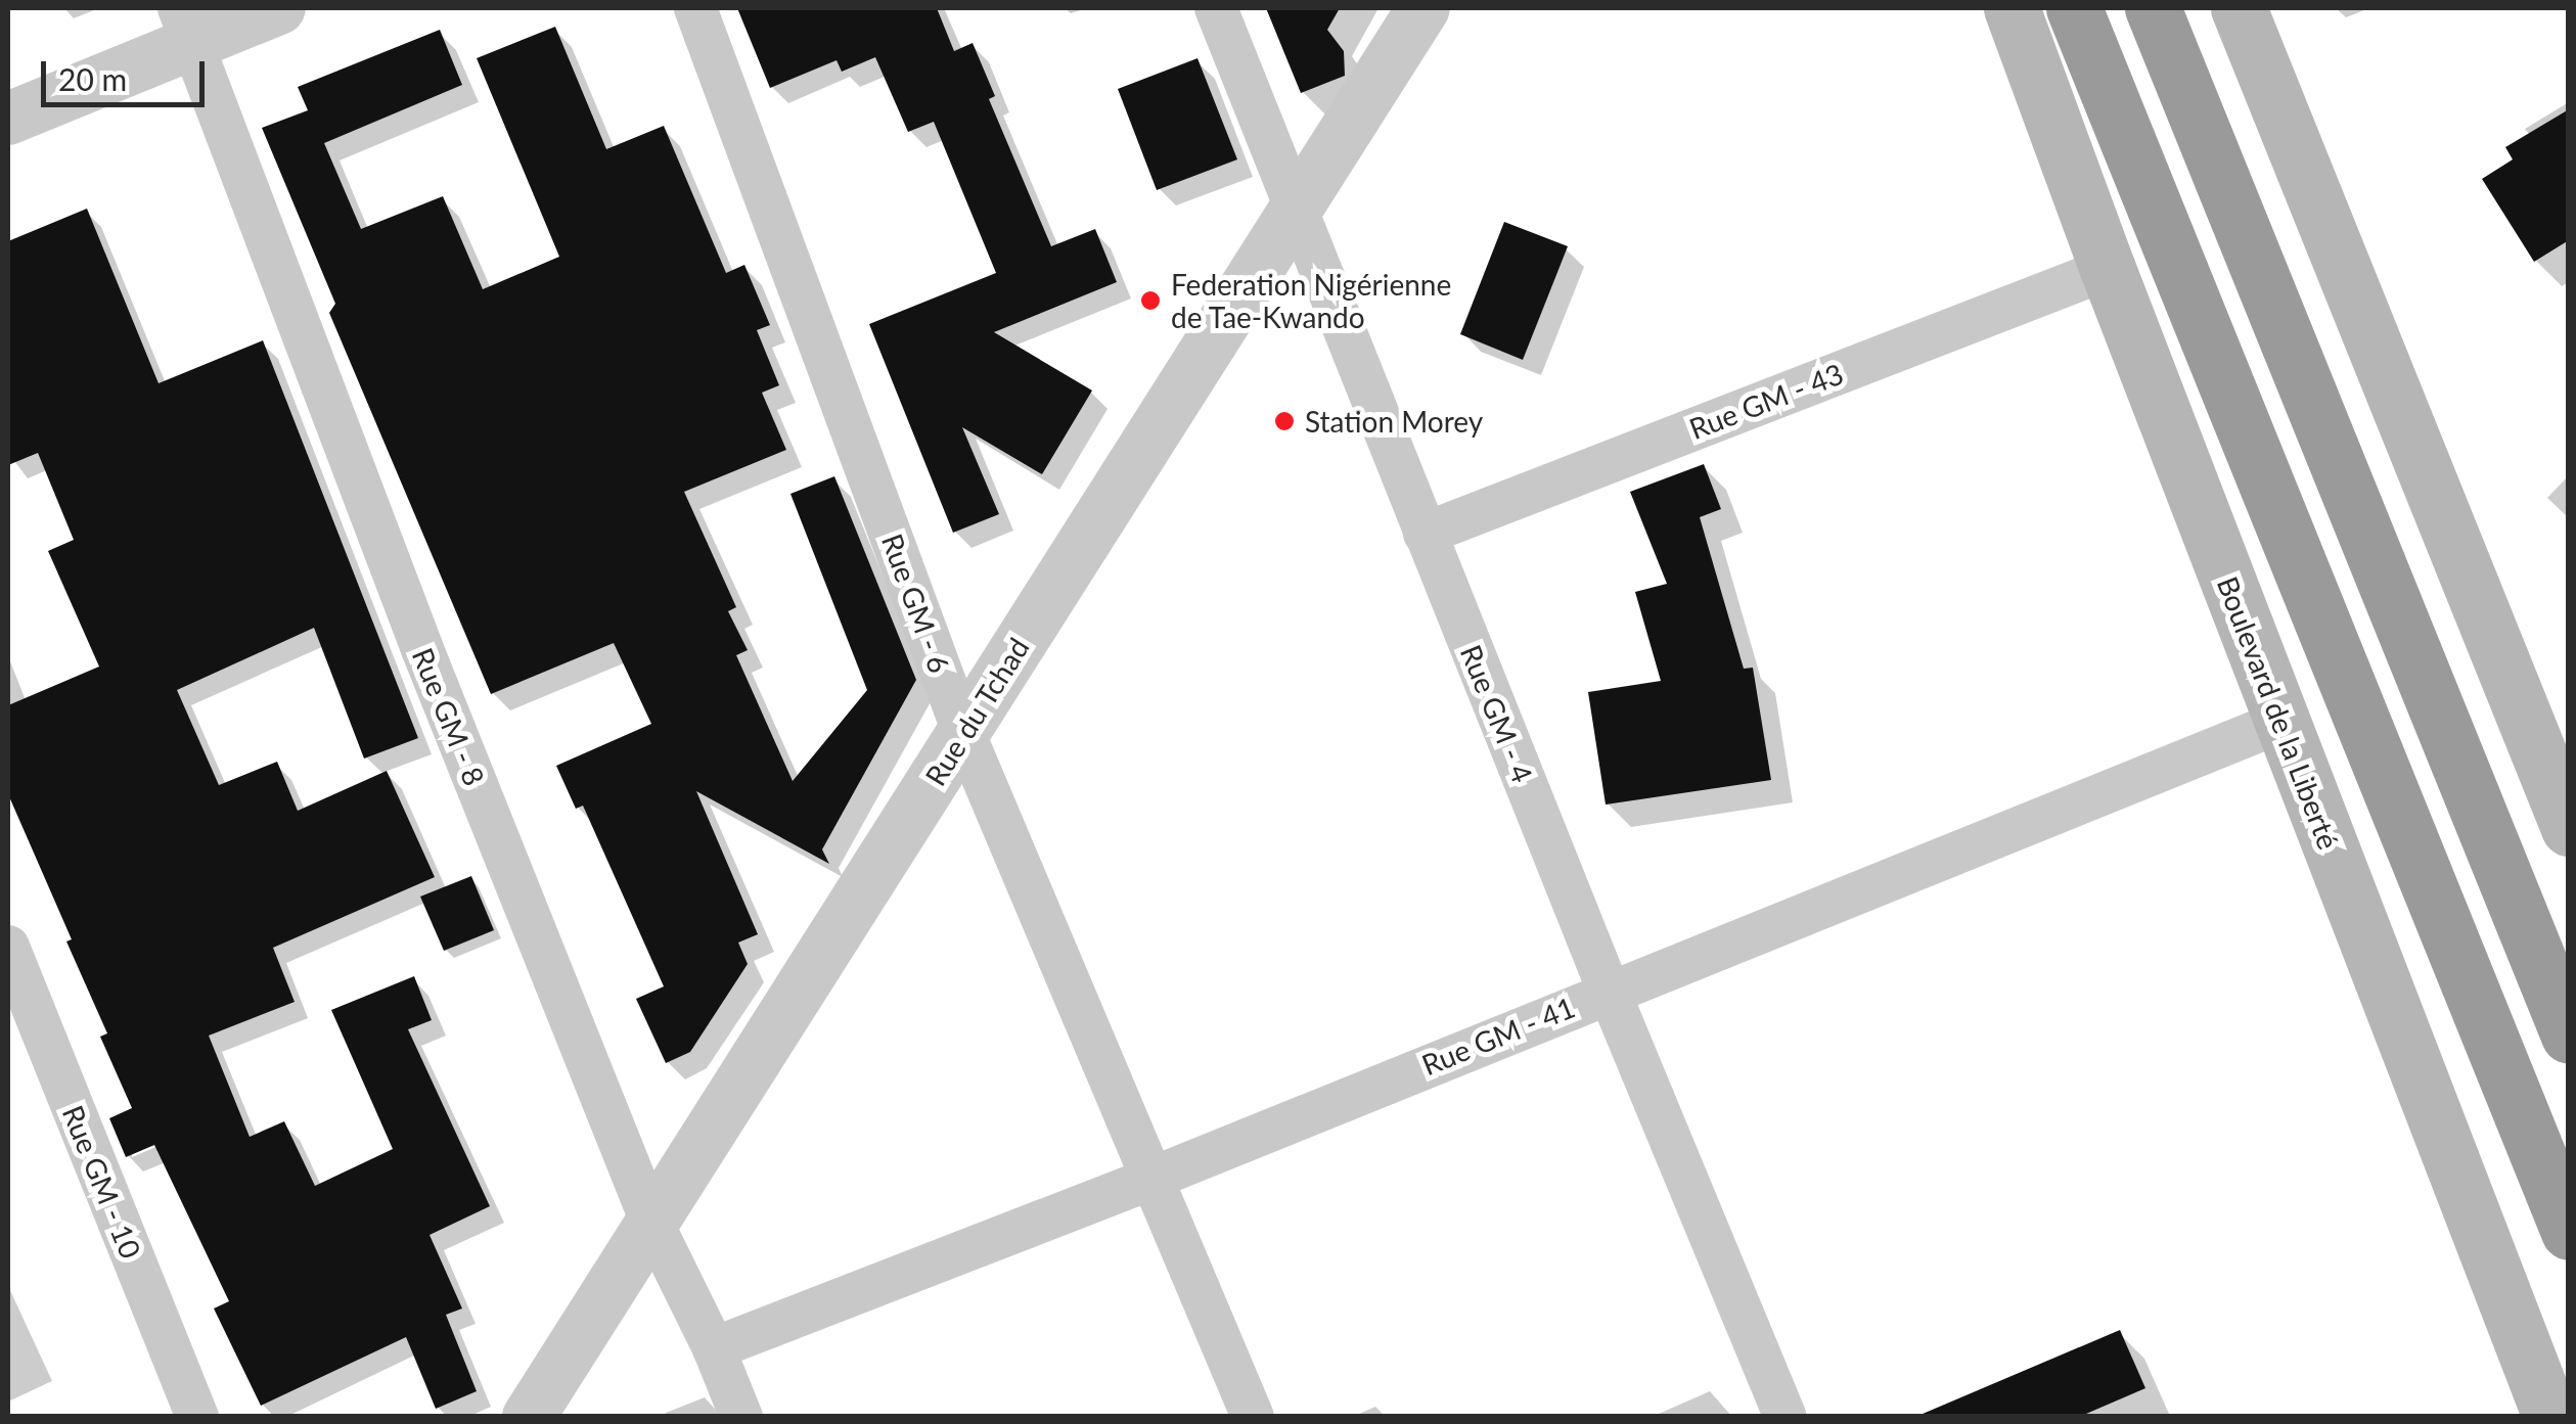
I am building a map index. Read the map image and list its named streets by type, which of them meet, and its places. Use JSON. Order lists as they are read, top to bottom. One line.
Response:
{"streets":{"main road":["Boulevard de la Liberté"],"street":["Rue GM - 43","Rue GM - 6","Rue du Tchad","Rue GM - 4","Rue GM - 8","Rue GM - 41","Rue GM - 10"]},"crossings":[["Rue GM - 43","Boulevard de la Liberté"],["Rue GM - 43","Rue GM - 4"],["Rue GM - 6","Rue du Tchad"],["Rue GM - 6","Rue GM - 41"],["Rue du Tchad","Rue GM - 4"],["Rue du Tchad","Rue GM - 8"],["Boulevard de la Liberté","Rue GM - 41"],["Rue GM - 4","Rue GM - 41"],["Rue GM - 8","Rue GM - 41"]],"places":["Federation Nigérienne de Tae-Kwando","Station Morey"],"scale_bar":"20 m"}
